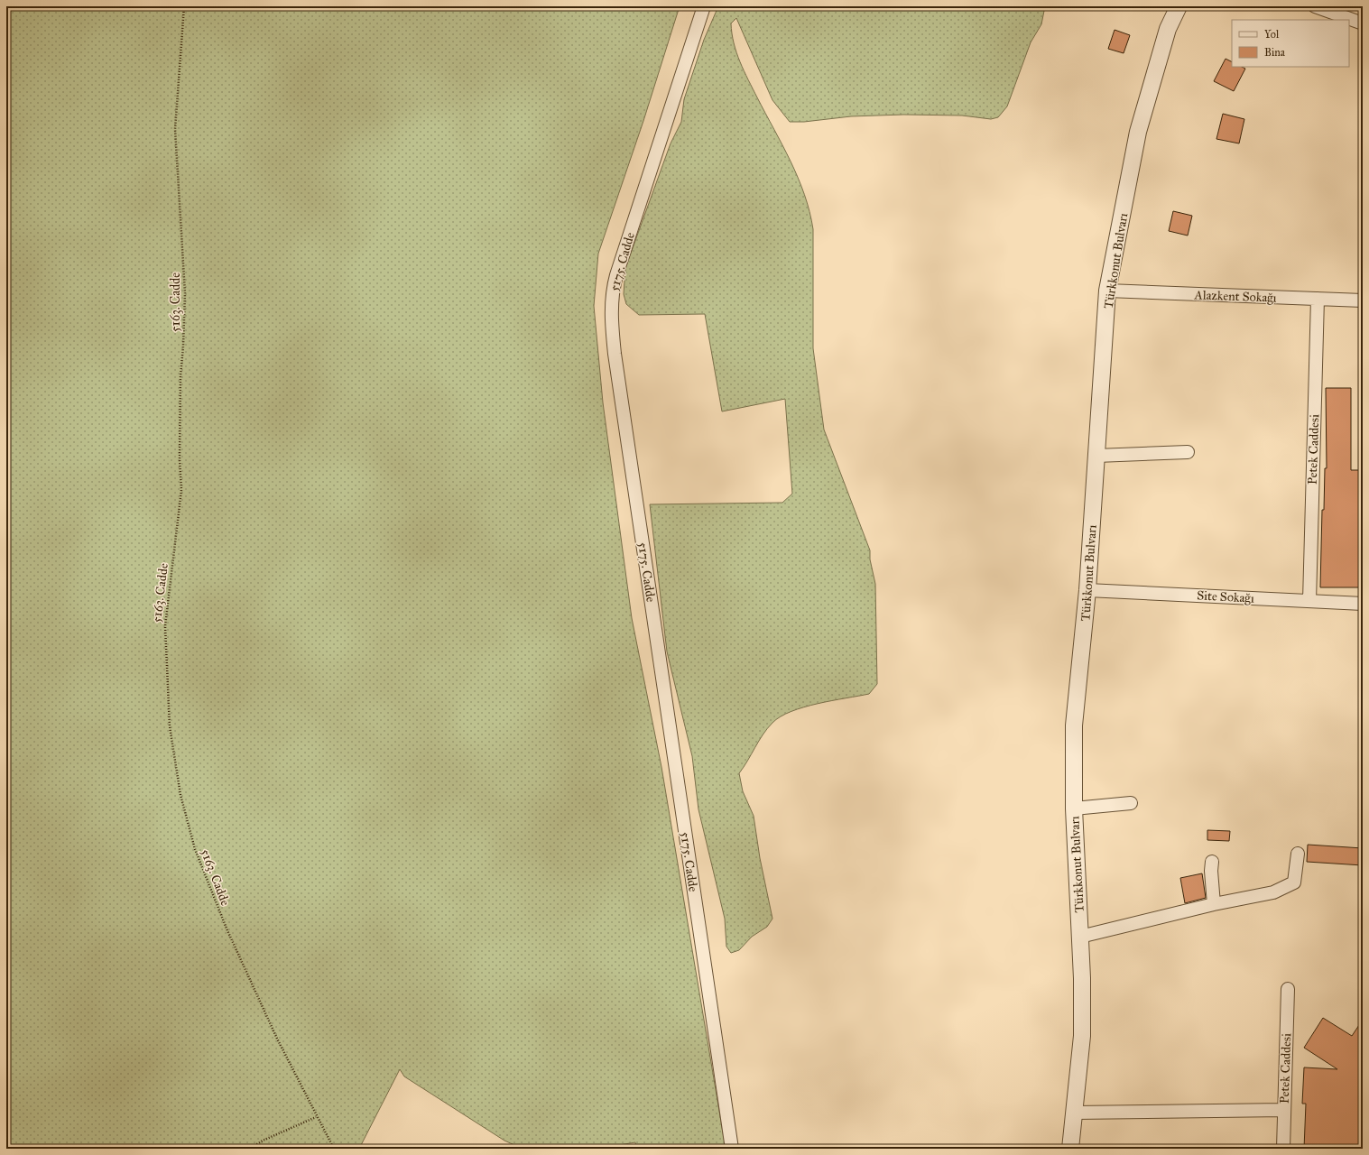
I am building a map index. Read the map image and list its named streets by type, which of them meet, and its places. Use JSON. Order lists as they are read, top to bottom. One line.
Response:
{"streets":{"street":["Türkkonut Bulvarı","5175. Cadde","Alazkent Sokağı","Petek Caddesi","Site Sokağı"],"path":["5163. Cadde"]},"crossings":[["Türkkonut Bulvarı","Alazkent Sokağı"],["Türkkonut Bulvarı","Site Sokağı"],["Alazkent Sokağı","Petek Caddesi"],["Petek Caddesi","Site Sokağı"]],"legend":["Yol","Bina"]}
